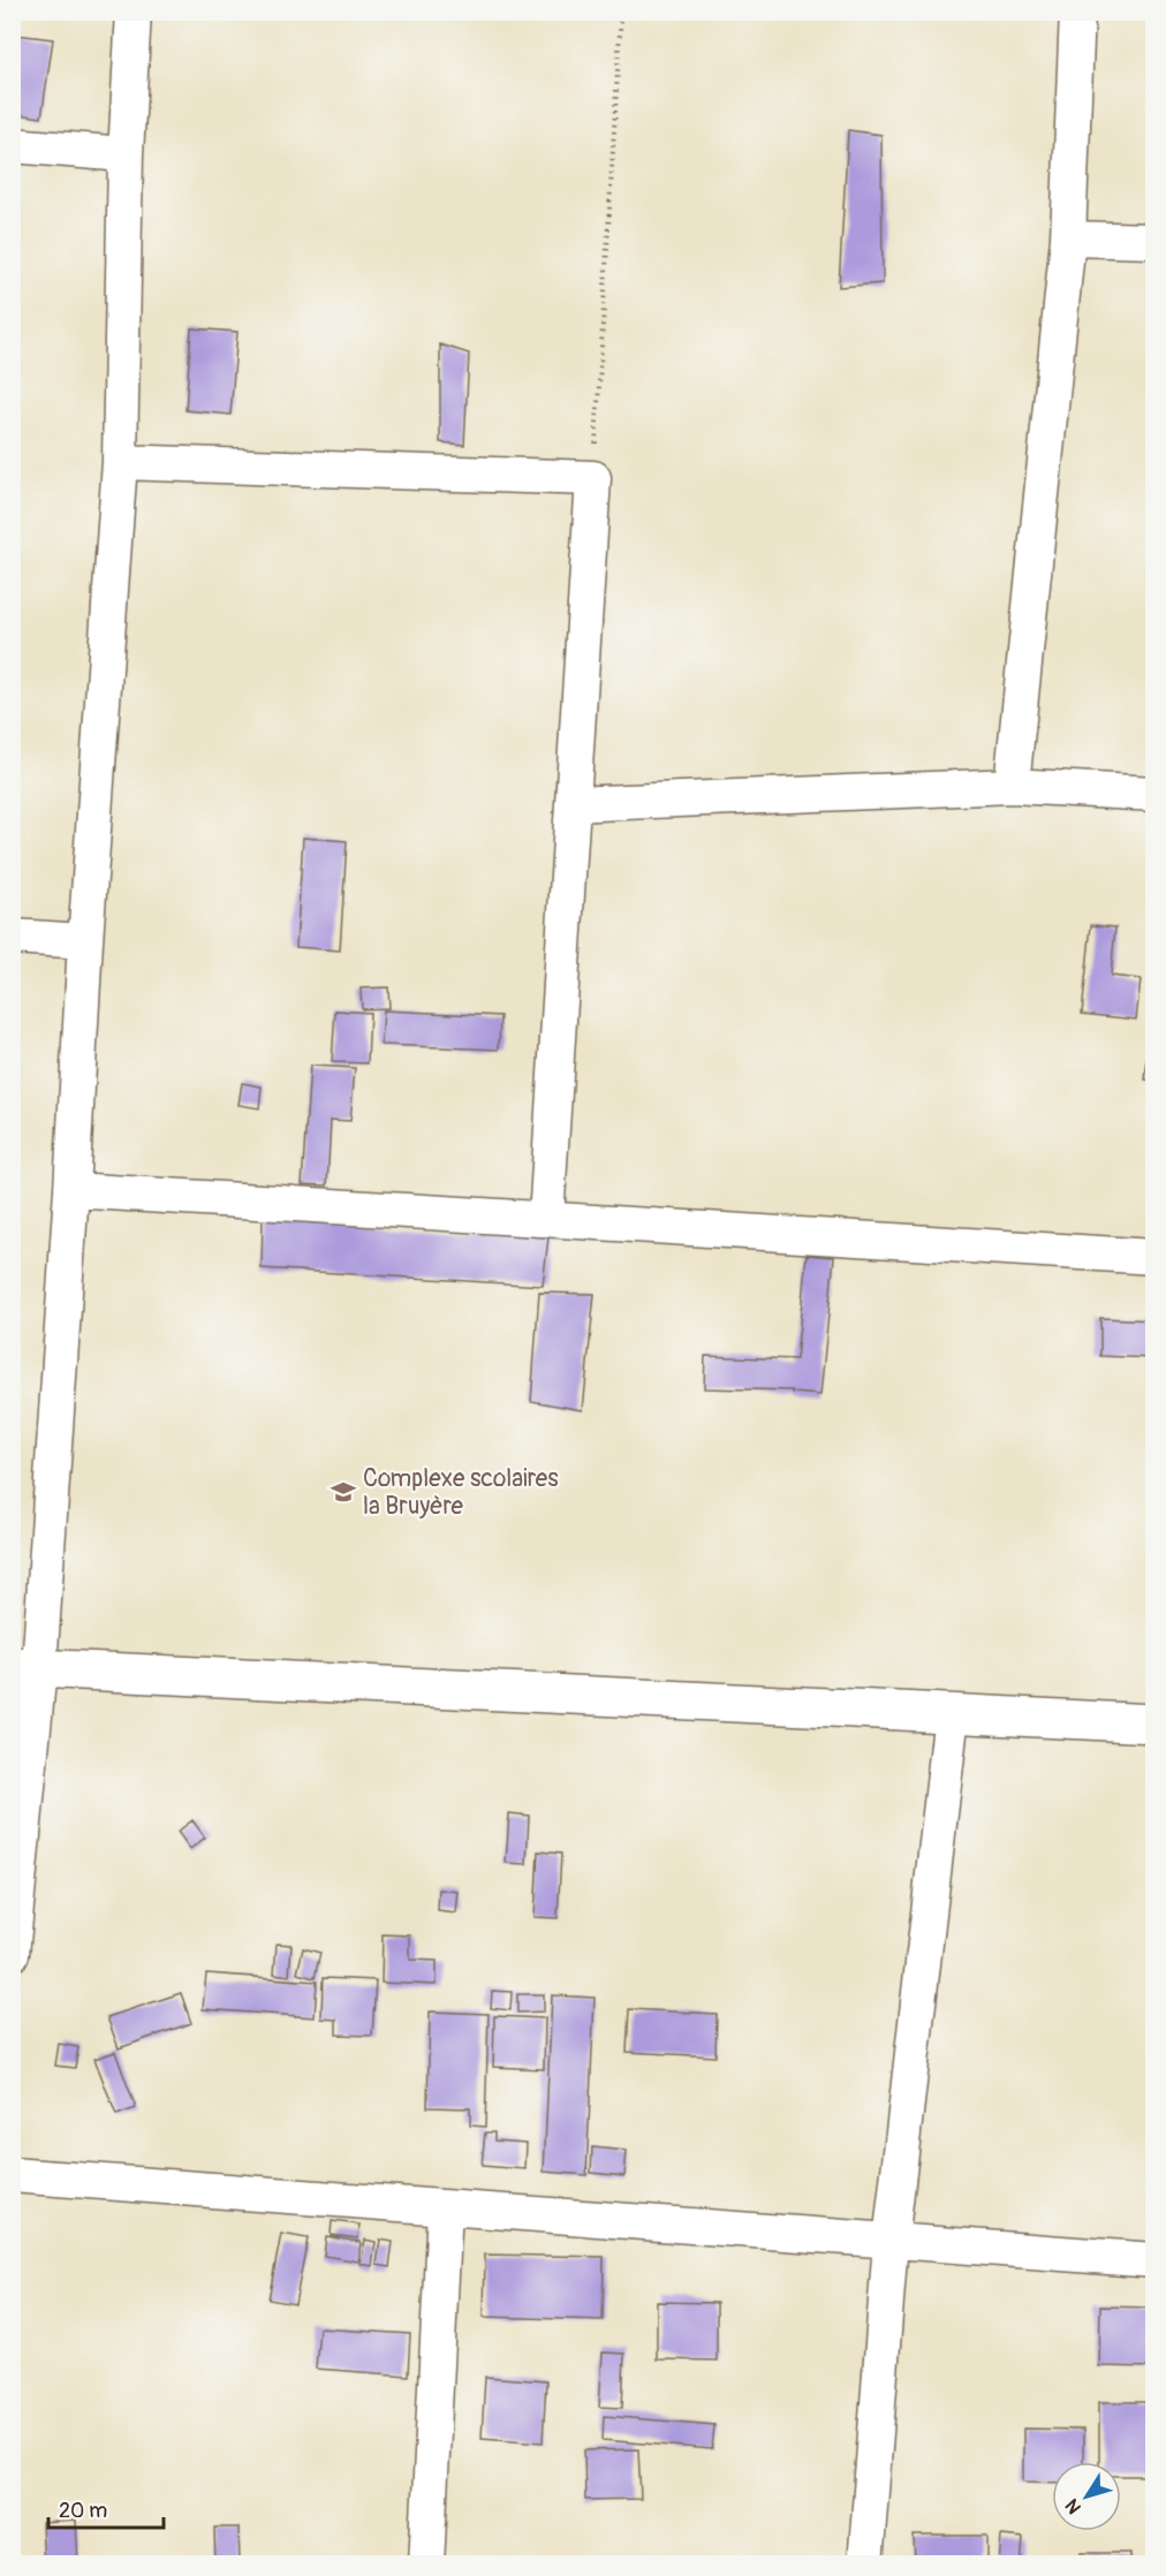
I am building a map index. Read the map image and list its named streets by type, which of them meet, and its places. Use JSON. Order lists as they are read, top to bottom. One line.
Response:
{"places":{"school or university":["Complexe scolaires la Bruyère"]},"scale_bar":"20 m","north":"bottom left"}
